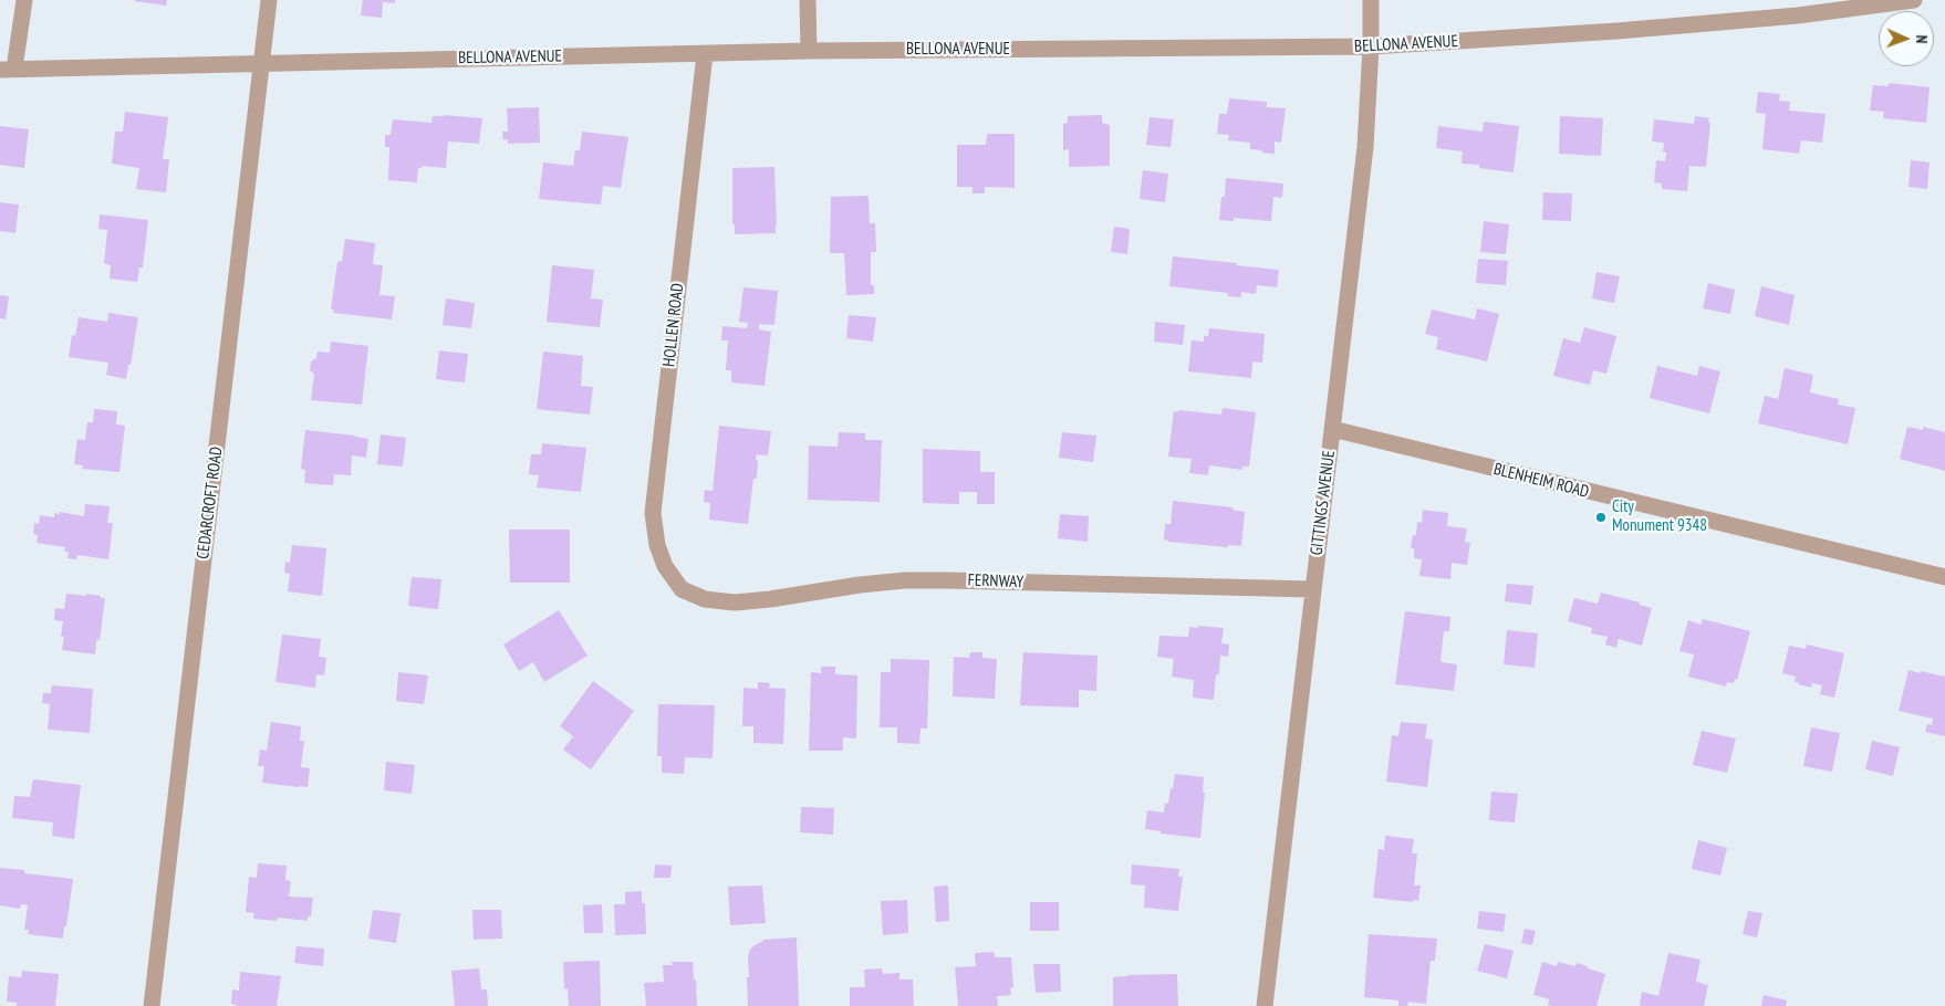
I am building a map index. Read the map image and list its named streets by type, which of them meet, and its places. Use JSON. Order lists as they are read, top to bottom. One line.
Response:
{"streets":{"street":["BELLONA AVENUE","HOLLEN ROAD","BLENHEIM ROAD","CEDARCROFT ROAD","GITTINGS AVENUE","FERNWAY"]},"crossings":[["BELLONA AVENUE","HOLLEN ROAD"],["BELLONA AVENUE","CEDARCROFT ROAD"],["BELLONA AVENUE","GITTINGS AVENUE"],["HOLLEN ROAD","FERNWAY"],["BLENHEIM ROAD","GITTINGS AVENUE"],["GITTINGS AVENUE","FERNWAY"]],"places":["City Monument 9348"],"north":"right"}
